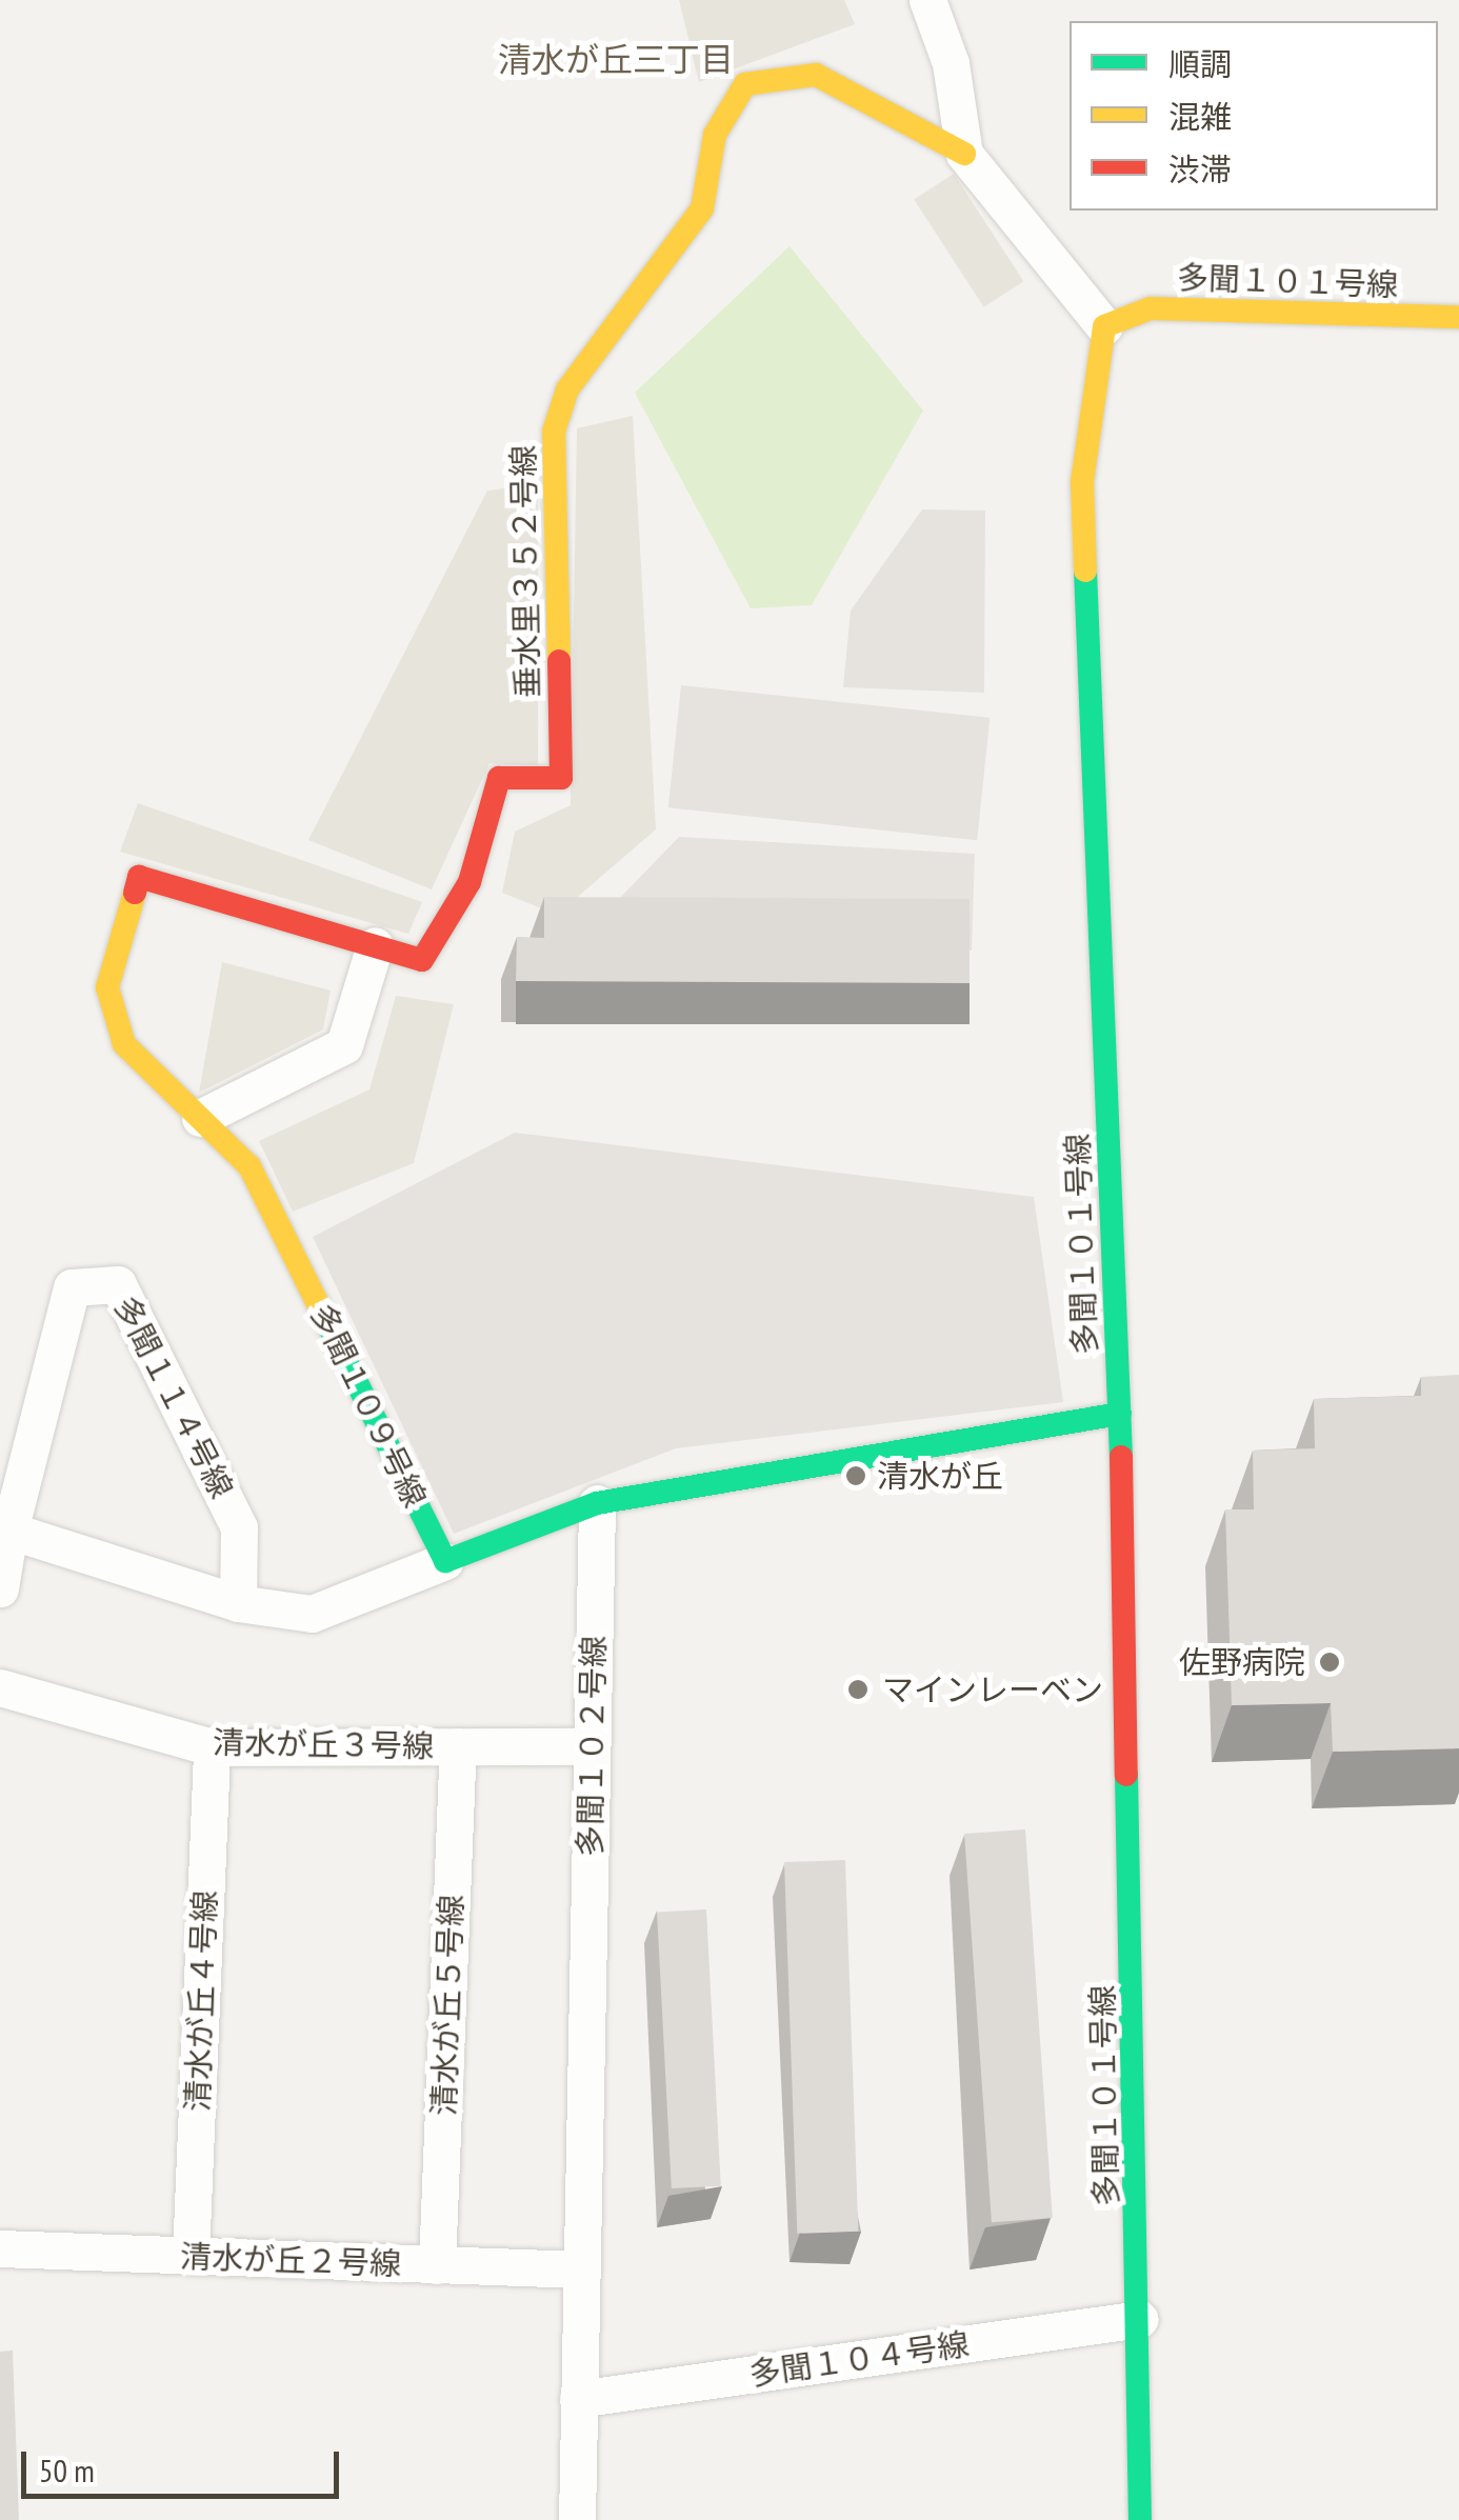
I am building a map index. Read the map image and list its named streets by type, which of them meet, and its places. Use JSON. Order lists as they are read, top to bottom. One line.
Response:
{"streets":{"street":["多聞１０１号線","垂水里３５２号線","多聞１１４号線","多聞１０９号線","清水が丘３号線","多聞１０２号線","清水が丘４号線","清水が丘５号線","清水が丘２号線","多聞１０４号線"]},"crossings":[["多聞１０１号線","多聞１０４号線"],["垂水里３５２号線","多聞１０９号線"],["清水が丘３号線","多聞１０２号線"],["清水が丘３号線","清水が丘４号線"],["清水が丘３号線","清水が丘５号線"],["多聞１０２号線","清水が丘２号線"],["多聞１０２号線","多聞１０４号線"],["清水が丘４号線","清水が丘２号線"],["清水が丘５号線","清水が丘２号線"]],"districts":["清水が丘三丁目"],"places":["清水が丘","佐野病院","マインレーベン"],"legend":["順調","混雑","渋滞"],"scale_bar":"50 m"}
